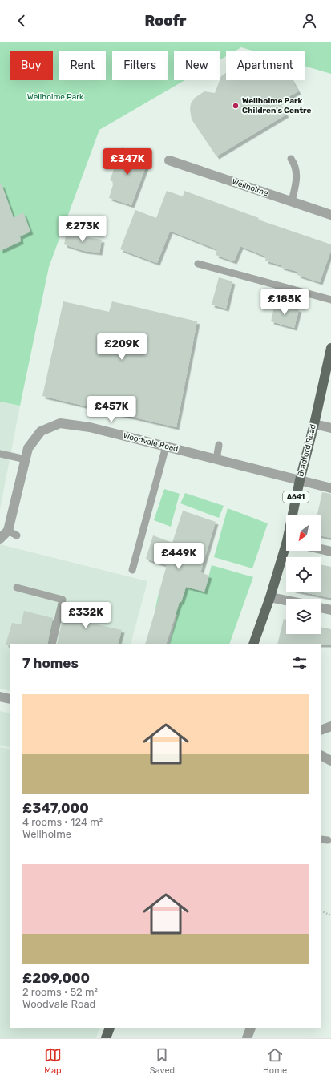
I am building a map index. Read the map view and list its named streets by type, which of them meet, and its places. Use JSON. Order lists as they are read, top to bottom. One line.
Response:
{"streets":{"main road":["Bradford Road","A641"],"street":["Wellholme","Woodvale Road"]},"crossings":[["Woodvale Road","Bradford Road"]],"parks":["Wellholme Park"],"places":["Wellholme Park Children's Centre"],"north":"bottom left","page":{"header":"Roofr","chip":["Buy","Rent","Filters","New","Apartment"],"price":["£347K","£273K","£185K","£209K","£457K","£449K","£332K"],"heading":"7 homes","list":[{"name":"£347,000","note":"4 rooms · 124 m² · Wellholme"},{"name":"£209,000","note":"2 rooms · 52 m² · Woodvale Road"}],"tabs":["Map","Saved","Home"]}}
